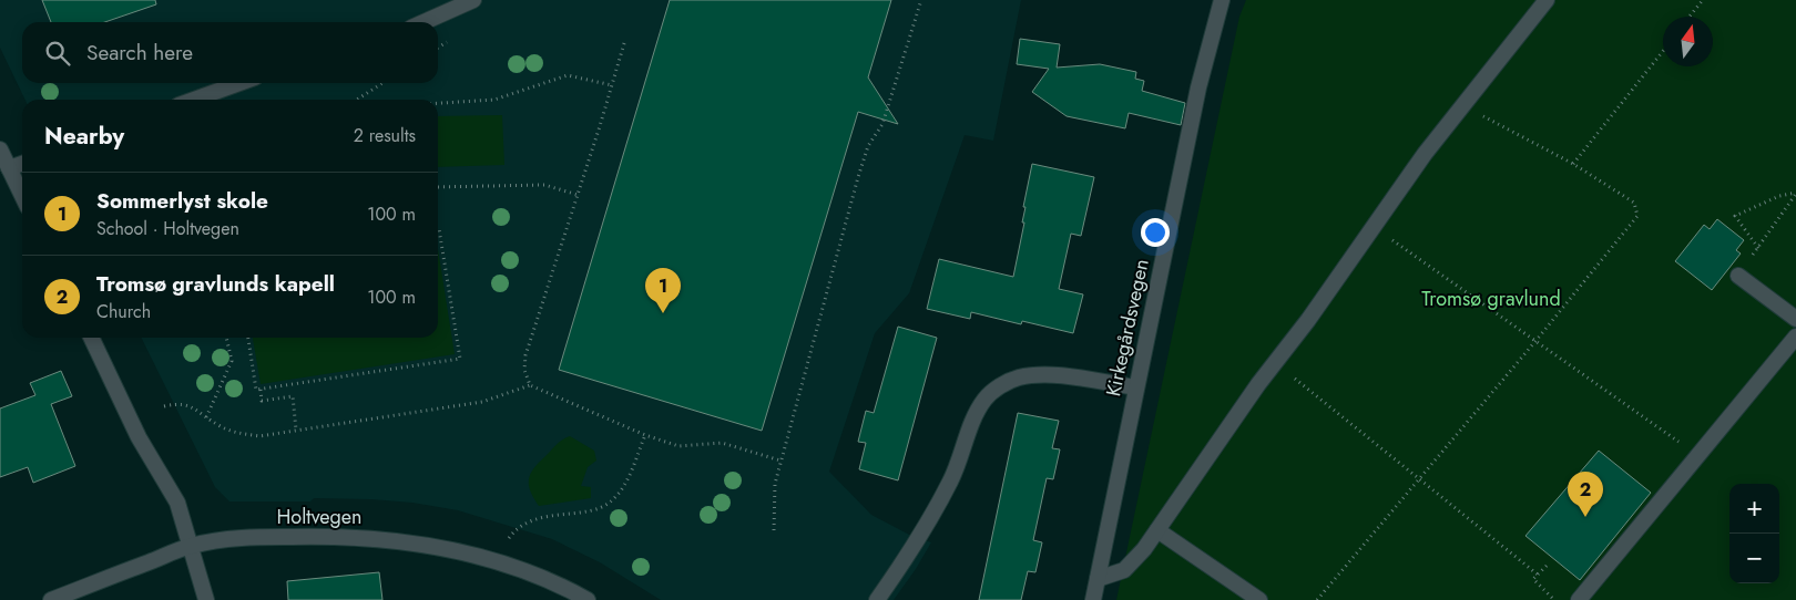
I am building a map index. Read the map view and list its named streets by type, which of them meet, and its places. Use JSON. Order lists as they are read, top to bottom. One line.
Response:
{"streets":{"street":["Kirkegårdsvegen","Holtvegen"]},"parks":["Tromsø gravlund"],"north":"top","page":{"search":"Search here","heading":["Nearby","2 results"],"list":[{"mark":"1","name":"Sommerlyst skole","note":"School · Holtvegen","value":"100 m"},{"mark":"2","name":"Tromsø gravlunds kapell","note":"Church","value":"100 m"}],"pins":["1","2"],"map_buttons":["+","−"]}}
